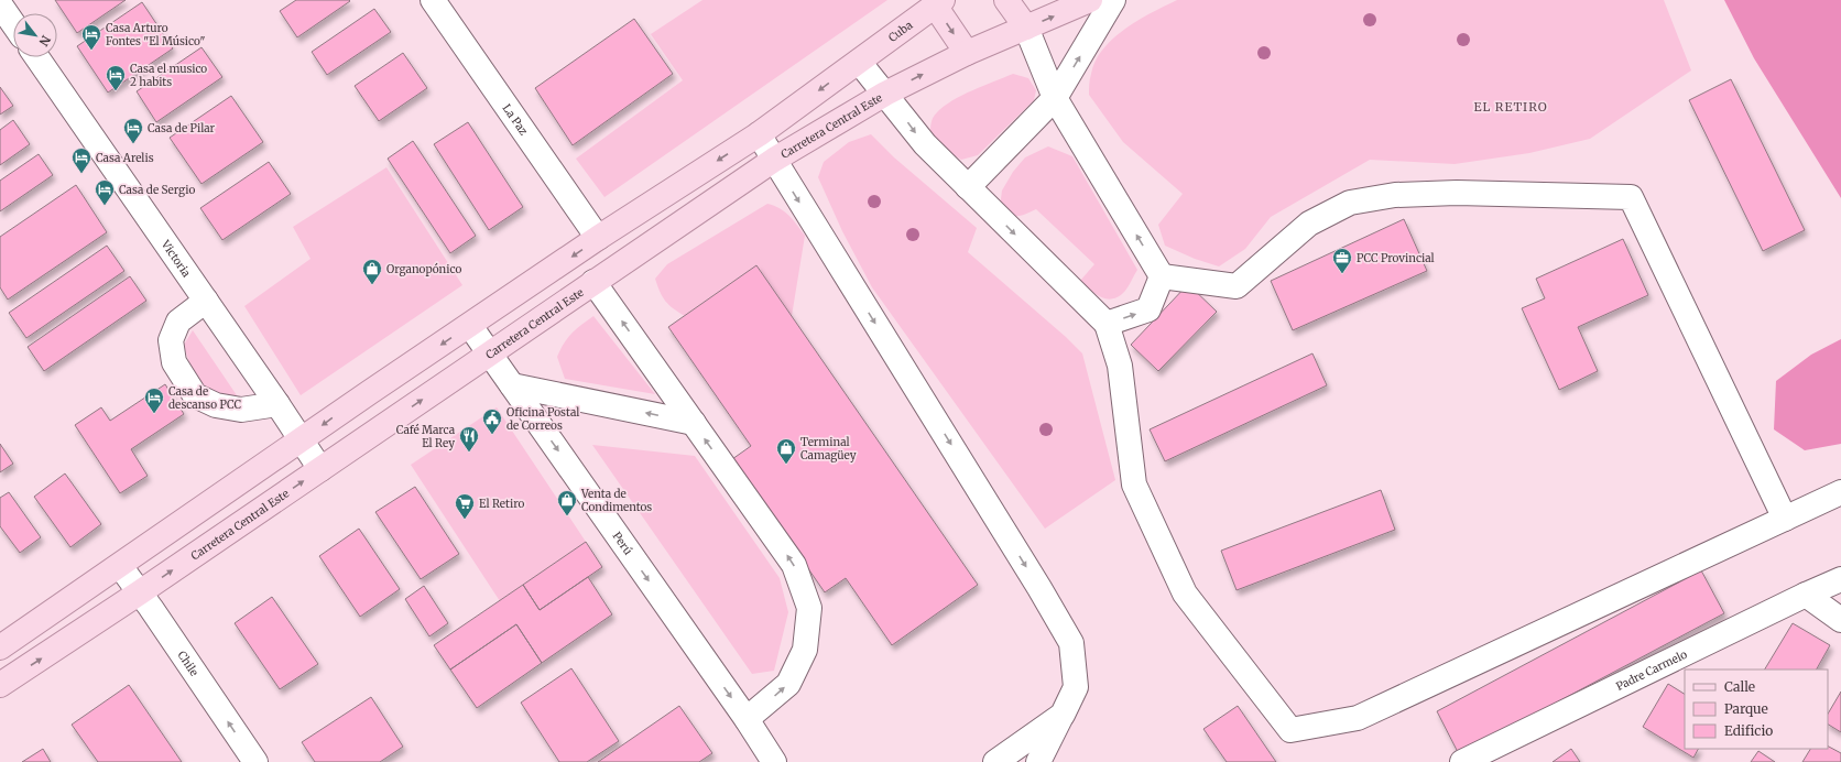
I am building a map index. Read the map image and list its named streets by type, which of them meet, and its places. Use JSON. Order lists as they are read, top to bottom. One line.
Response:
{"streets":{"main road":["Cuba","Carretera Central Este"],"street":["La Paz","Victoria","Perú","Chile","Padre Carmelo"]},"crossings":[["Carretera Central Este","Victoria"],["Carretera Central Este","Perú"],["Carretera Central Este","Chile"]],"one_way":["Chile"],"districts":["EL RETIRO"],"places":{"hotel":["Casa Arturo Fontes \"El Músico\"","Casa el musico 2 habits","Casa de Pilar","Casa Arelis","Casa de Sergio","Casa de descanso PCC"],"office":["PCC Provincial"],"shop":["Organopónico","Terminal Camagüey","Venta de Condimentos"],"public building":["Oficina Postal de Correos"],"restaurant":["Café Marca El Rey"],"supermarket":["El Retiro"]},"legend":["Calle","Parque","Edificio"],"north":"bottom right"}
